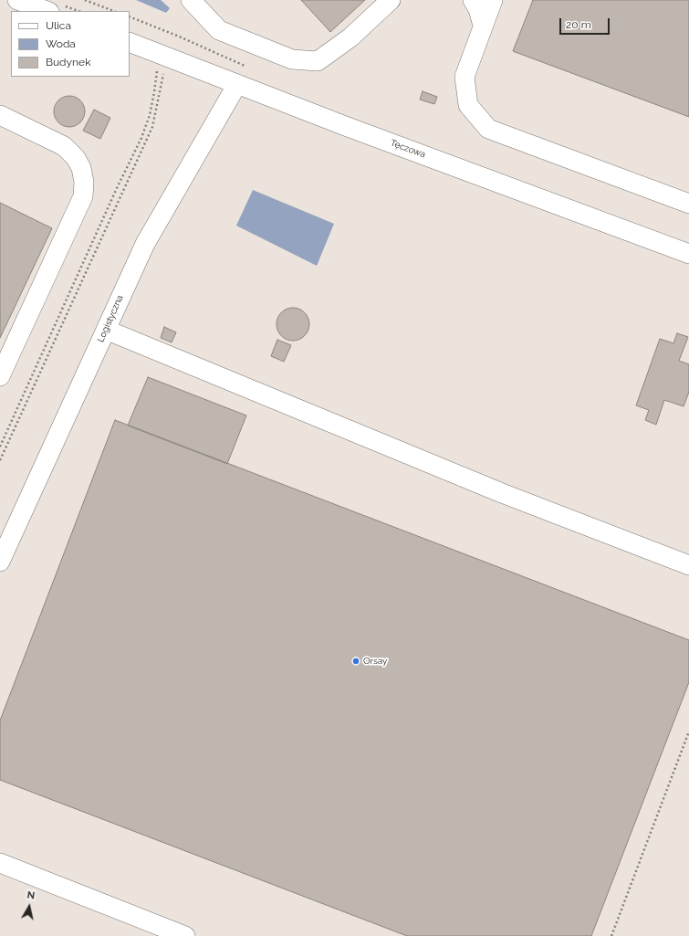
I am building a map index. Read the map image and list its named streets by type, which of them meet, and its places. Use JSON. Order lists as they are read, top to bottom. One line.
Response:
{"streets":{"street":["Tęczowa","Logistyczna"]},"crossings":[["Tęczowa","Logistyczna"]],"places":["Orsay"],"legend":["Ulica","Woda","Budynek"],"scale_bar":"20 m","north":"top"}
